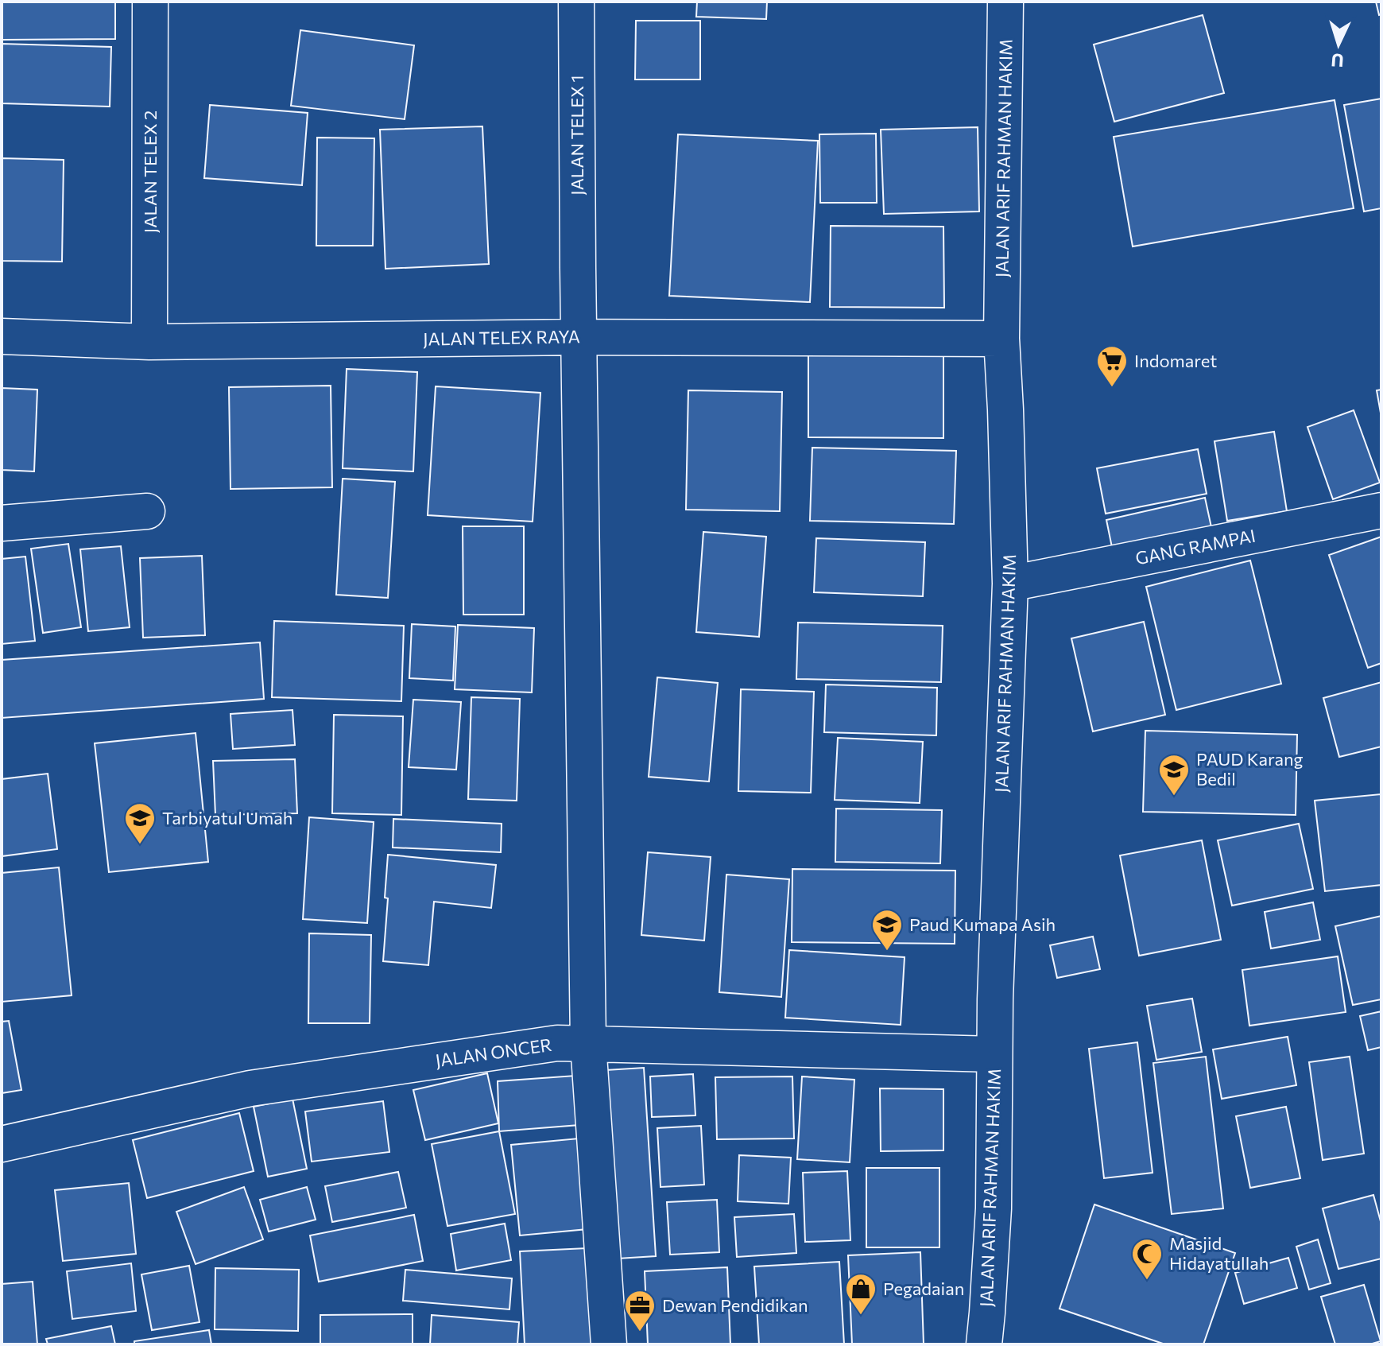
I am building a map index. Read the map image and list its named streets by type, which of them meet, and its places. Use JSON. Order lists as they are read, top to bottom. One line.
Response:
{"streets":{"street":["JALAN TELEX 1","JALAN ARIF RAHMAN HAKIM","JALAN TELEX 2","JALAN TELEX RAYA","GANG RAMPAI","JALAN ONCER"]},"crossings":[["JALAN TELEX 1","JALAN TELEX RAYA"],["JALAN TELEX 1","JALAN ONCER"],["JALAN ARIF RAHMAN HAKIM","JALAN TELEX RAYA"],["JALAN ARIF RAHMAN HAKIM","GANG RAMPAI"],["JALAN ARIF RAHMAN HAKIM","JALAN ONCER"],["JALAN TELEX 2","JALAN TELEX RAYA"]],"places":{"supermarket":["Indomaret"],"school or university":["PAUD Karang Bedil","Tarbiyatul Umah","Paud Kumapa Asih"],"mosque":["Masjid Hidayatullah"],"shop":["Pegadaian"],"office":["Dewan Pendidikan"]},"north":"bottom"}
